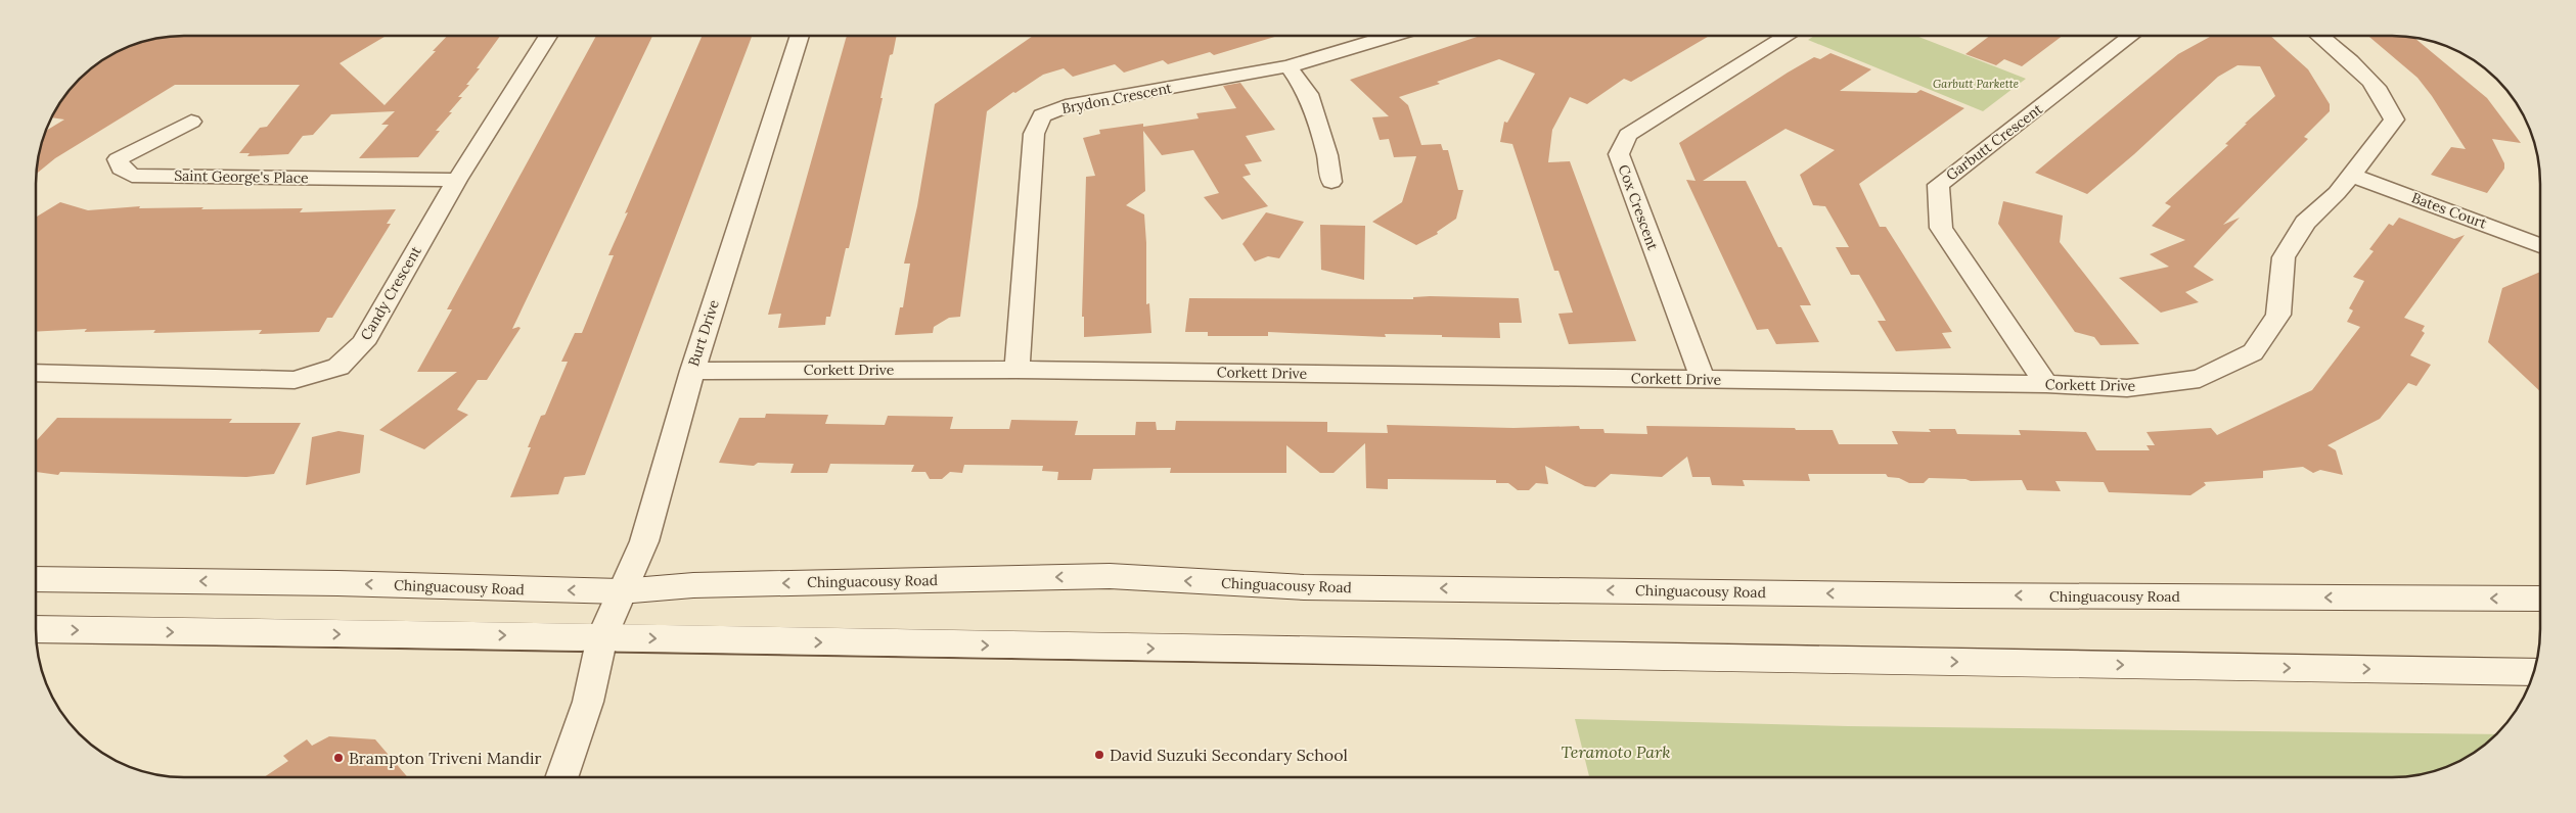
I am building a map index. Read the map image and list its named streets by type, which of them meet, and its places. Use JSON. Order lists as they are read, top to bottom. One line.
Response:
{"streets":{"main road":["Chinguacousy Road"],"street":["Brydon Crescent","Garbutt Crescent","Saint George's Place","Cox Crescent","Bates Court","Candy Crescent","Burt Drive","Corkett Drive"]},"crossings":[["Brydon Crescent","Corkett Drive"],["Garbutt Crescent","Corkett Drive"],["Saint George's Place","Candy Crescent"],["Cox Crescent","Corkett Drive"],["Bates Court","Corkett Drive"],["Burt Drive","Corkett Drive"],["Burt Drive","Chinguacousy Road"]],"parks":["Garbutt Parkette","Teramoto Park"],"places":["David Suzuki Secondary School","Brampton Triveni Mandir"]}
